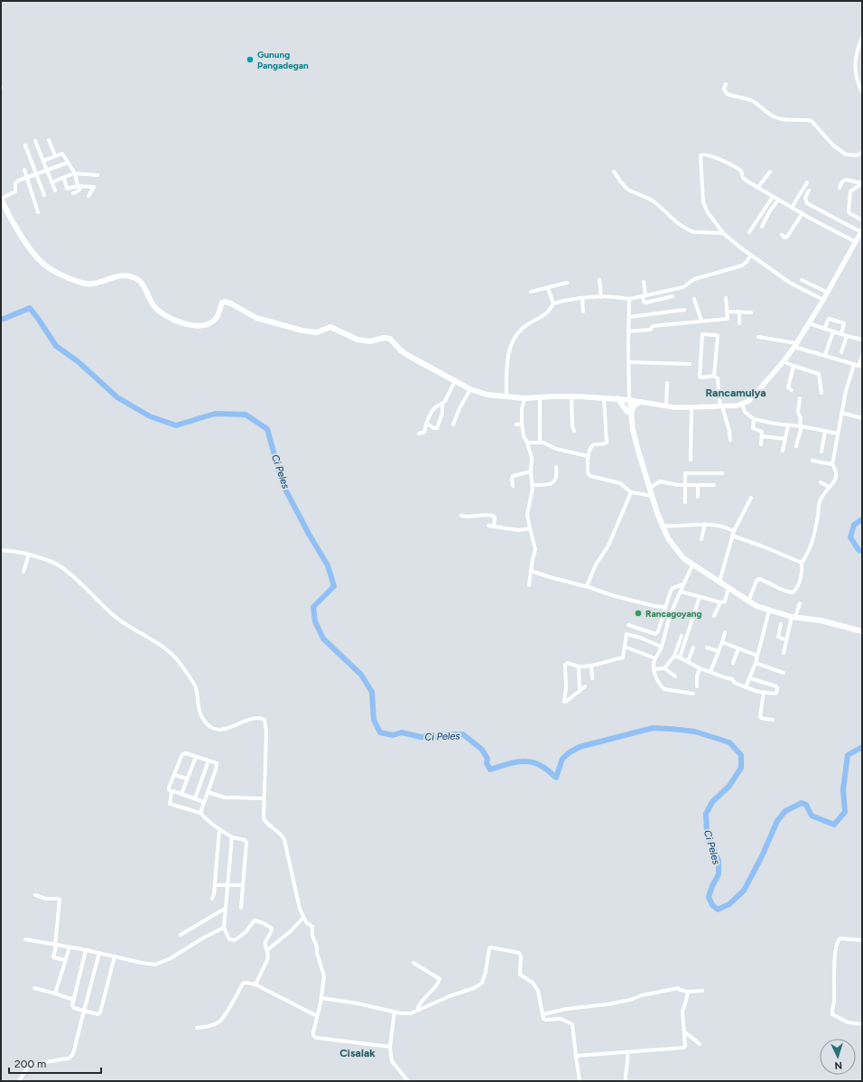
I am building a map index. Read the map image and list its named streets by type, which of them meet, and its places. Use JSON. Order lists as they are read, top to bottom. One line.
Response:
{"districts":["Rancamulya","Cisalak"],"water":["Ci Peles"],"places":["Gunung Pangadegan","Rancagoyang"],"scale_bar":"200 m","north":"bottom"}
